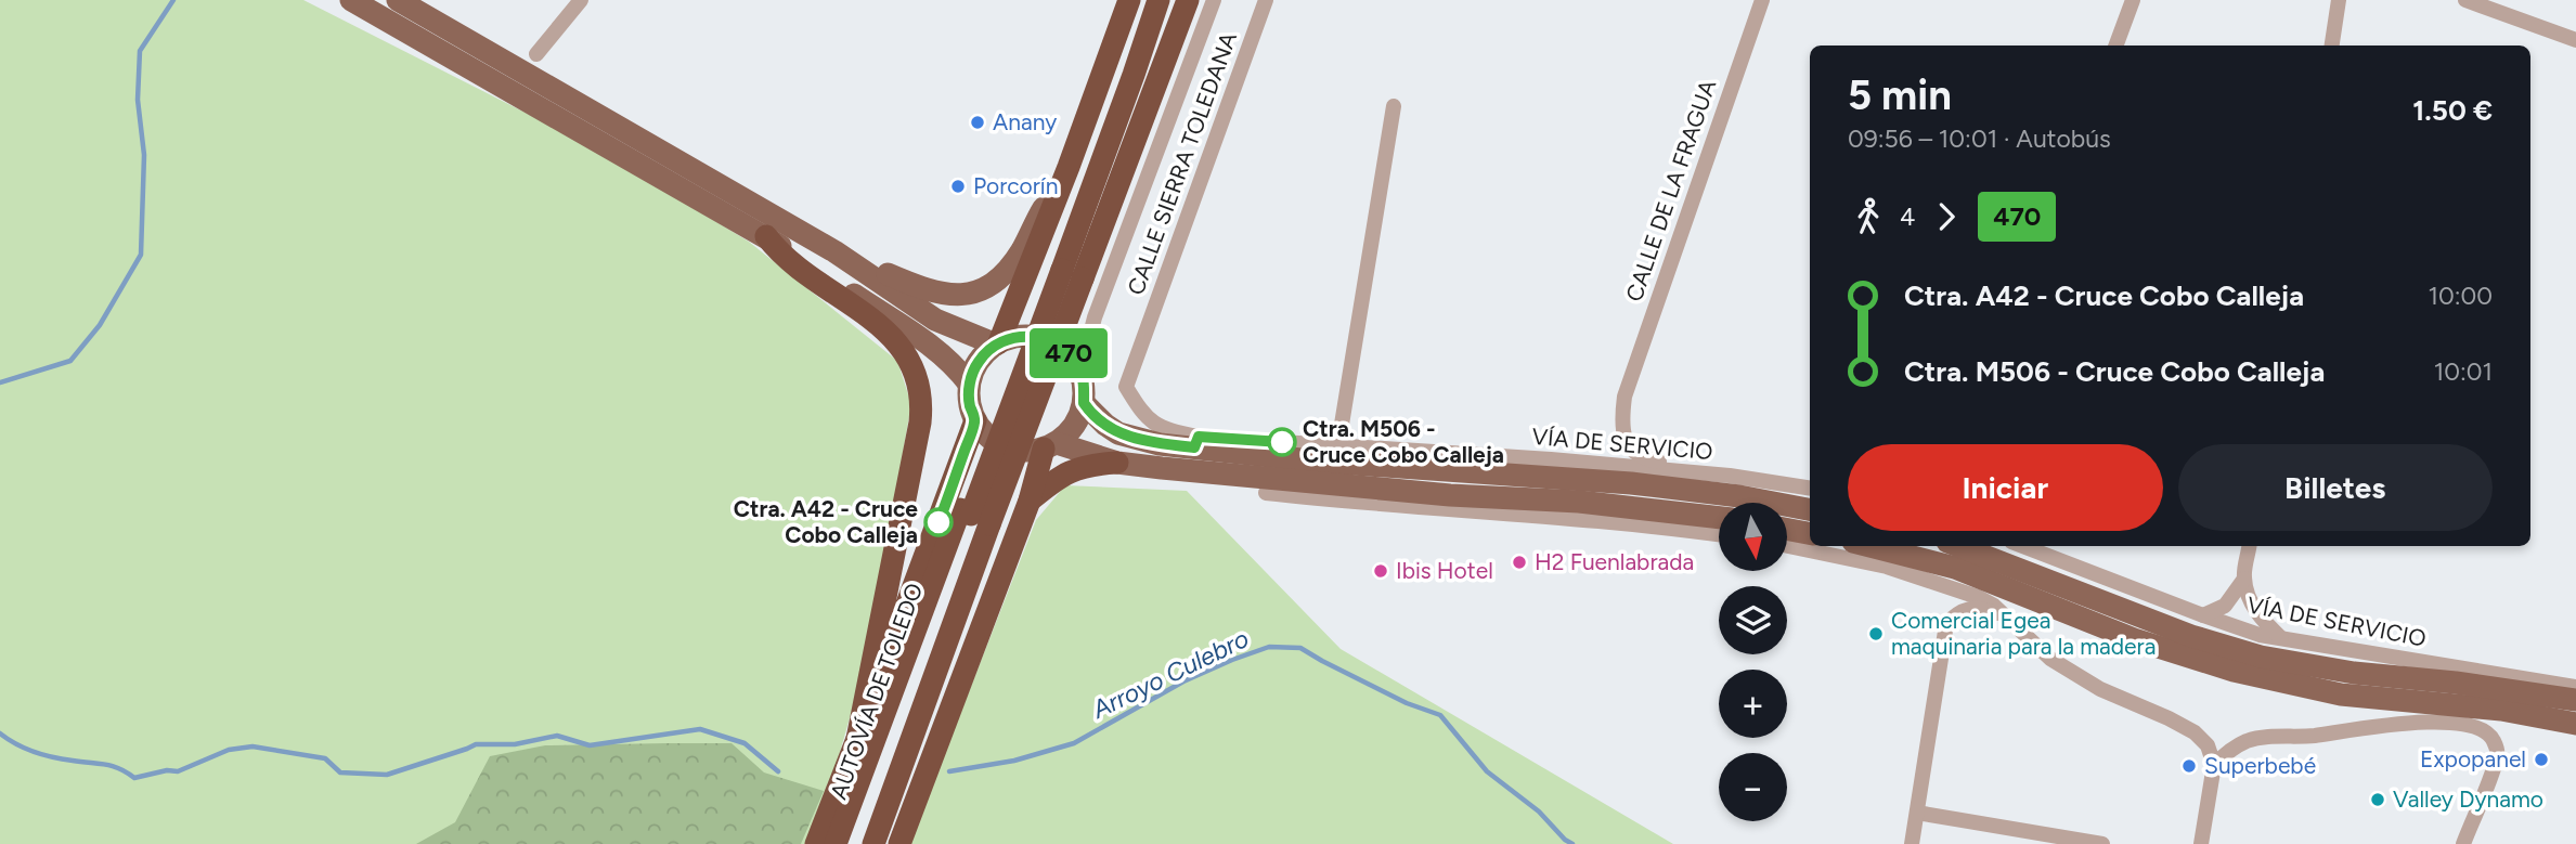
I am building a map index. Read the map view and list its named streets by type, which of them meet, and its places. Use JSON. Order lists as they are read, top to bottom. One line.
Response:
{"streets":{"highway":["AUTOVÍA DE TOLEDO"],"street":["CALLE SIERRA TOLEDANA","CALLE DE LA FRAGUA","VÍA DE SERVICIO"]},"crossings":[["CALLE SIERRA TOLEDANA","VÍA DE SERVICIO"],["CALLE DE LA FRAGUA","VÍA DE SERVICIO"]],"water":["Arroyo Culebro"],"places":["Anany","Porcorín","Ctra. M506 - Cruce Cobo Calleja","Ctra. A42 - Cruce Cobo Calleja","H2 Fuenlabrada","Ibis Hotel","Comercial Egea maquinaria para la madera","Expopanel","Superbebé","Valley Dynamo"],"lines":["bus line 470"],"north":"bottom","page":{"on_map":"470","heading":["5 min","09:56 – 10:01 · Autobús","1.50 €"],"legs":["4","470"],"list":[{"name":"Ctra. A42 - Cruce Cobo Calleja","value":"10:00"},{"name":"Ctra. M506 - Cruce Cobo Calleja","value":"10:01"}],"buttons":["Iniciar","Billetes"],"map_buttons":["+","−"]}}
